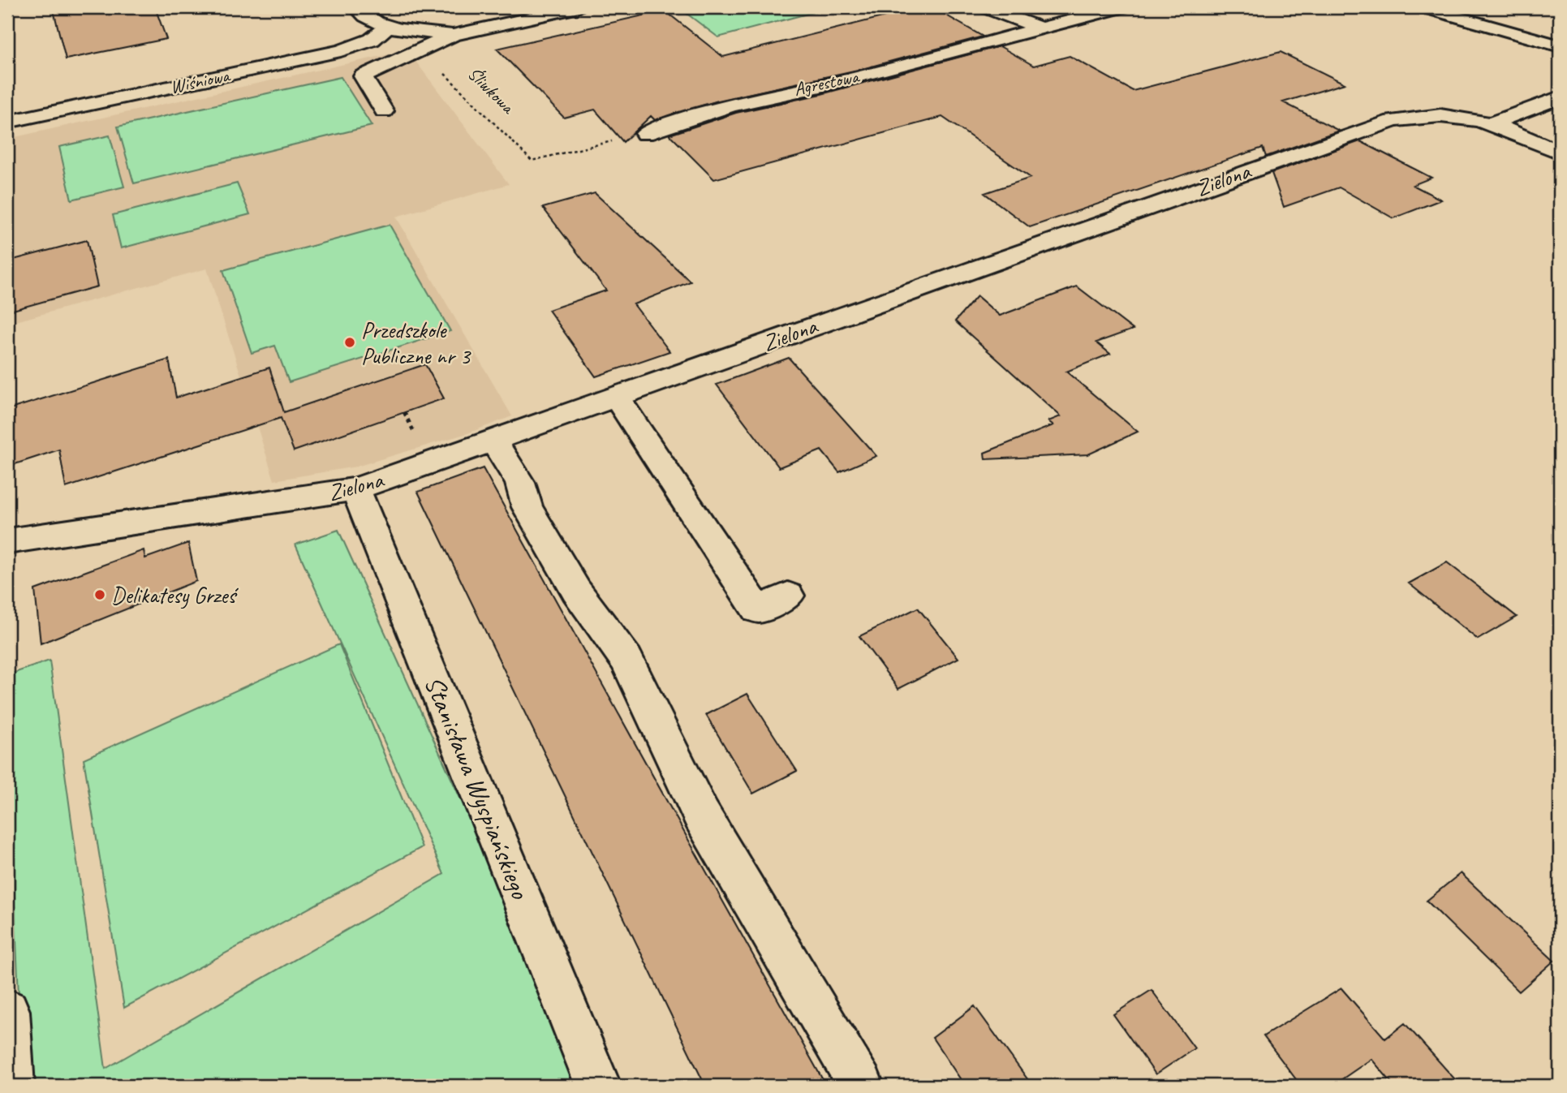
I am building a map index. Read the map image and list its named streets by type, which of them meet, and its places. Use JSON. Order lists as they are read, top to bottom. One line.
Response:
{"streets":{"street":["Wiśniowa","Agrestowa","Zielona","Stanisława Wyspiańskiego"],"path":["Śliwkowa"]},"crossings":[["Agrestowa","Śliwkowa"],["Zielona","Stanisława Wyspiańskiego"]],"places":["Przedszkole Publiczne nr 3","Delikatesy Grześ"]}
